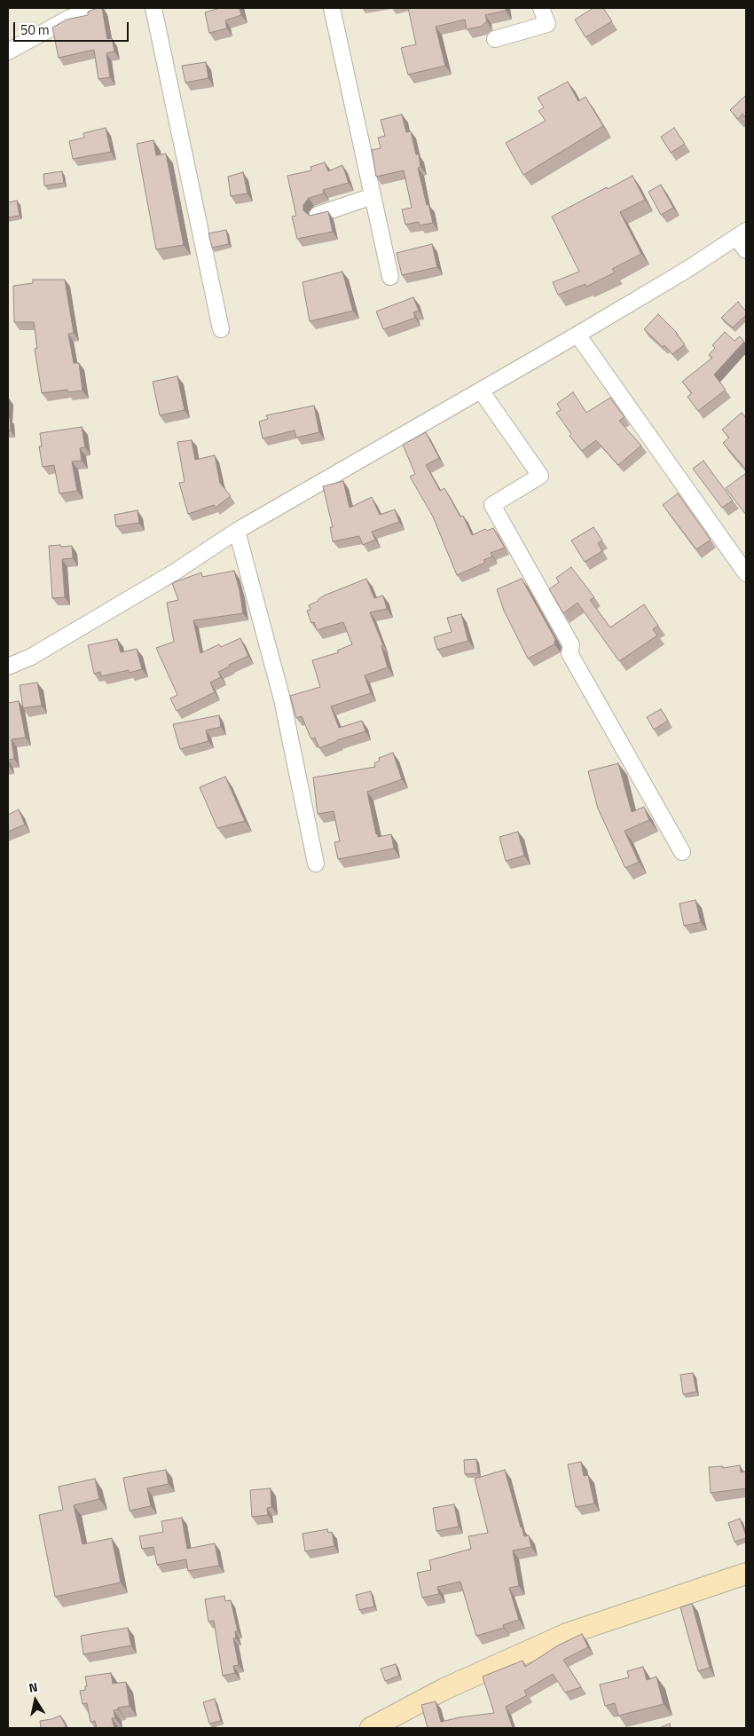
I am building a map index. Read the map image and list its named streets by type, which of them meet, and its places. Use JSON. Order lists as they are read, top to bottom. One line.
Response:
{"scale_bar":"50 m","north":"top"}
